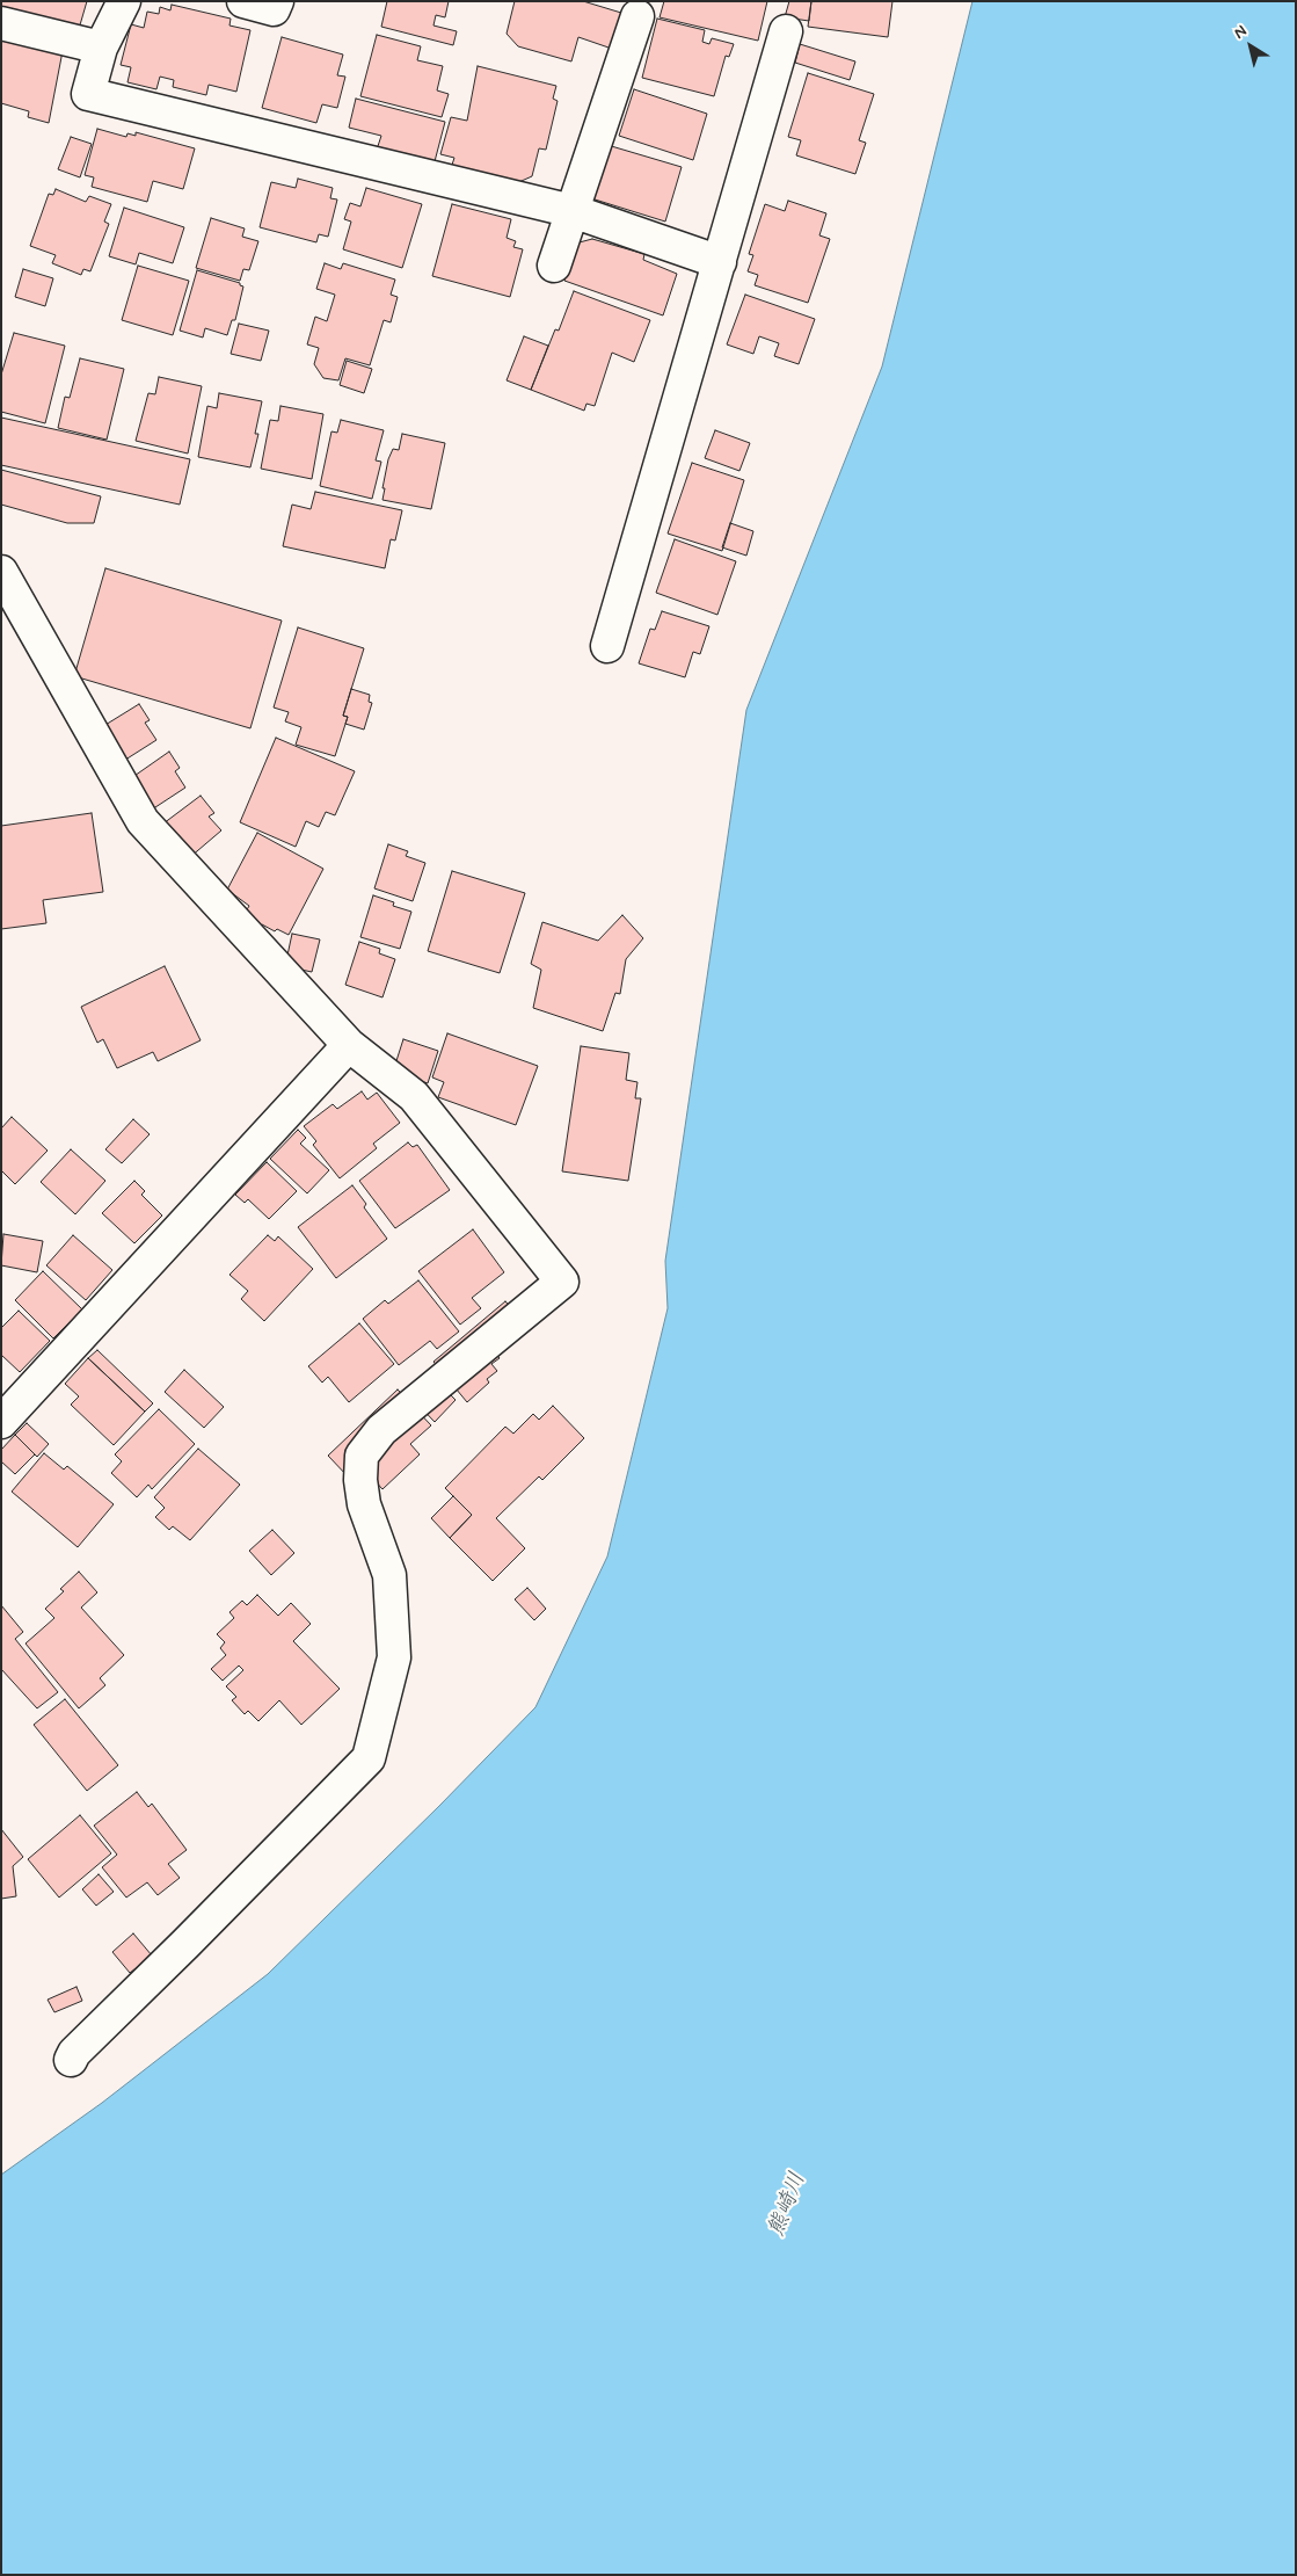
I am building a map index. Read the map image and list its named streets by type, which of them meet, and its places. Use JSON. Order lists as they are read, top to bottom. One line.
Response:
{"water":["熊崎川"],"north":"top left"}
